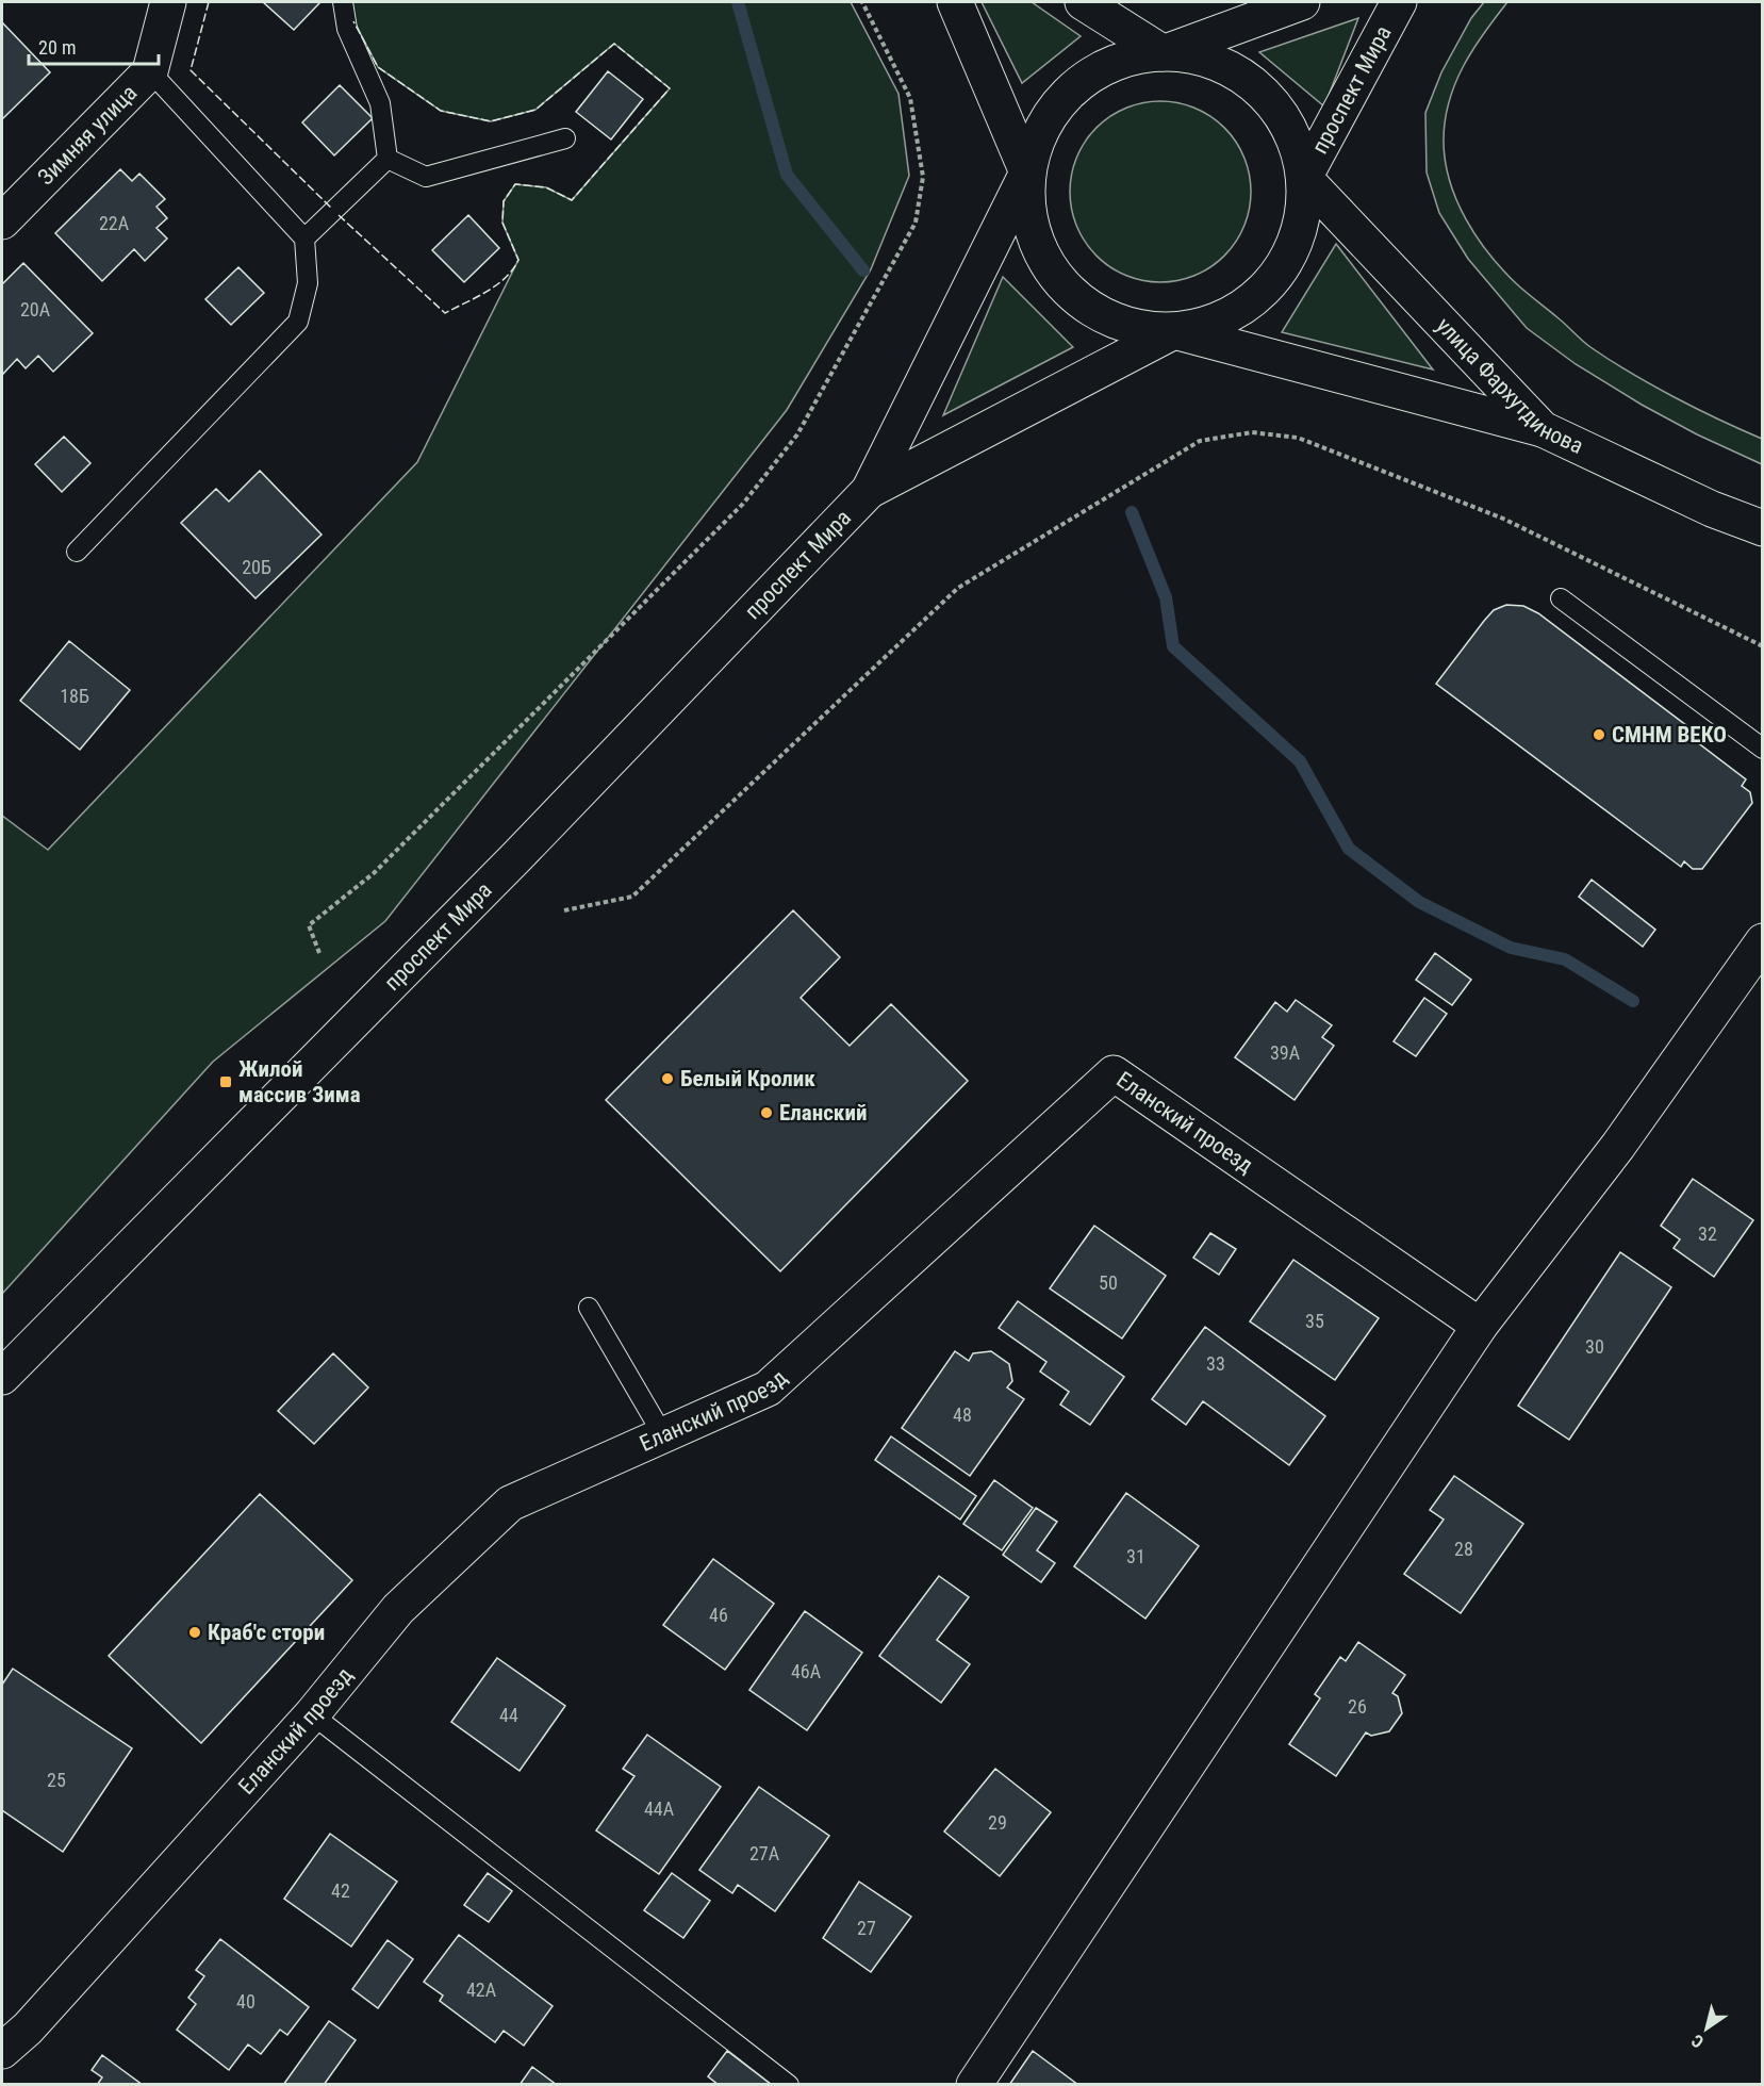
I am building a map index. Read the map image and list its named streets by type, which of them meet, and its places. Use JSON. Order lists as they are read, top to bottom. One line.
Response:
{"streets":{"main road":["проспект Мира","Зимняя улица","улица Фархутдинова","Еланский проезд"]},"crossings":[["проспект Мира","улица Фархутдинова"]],"places":{"other":["СМНМ ВЕКО","Белый Кролик","Еланский","Краб'с стори"],"transit":["Жилой массив Зима"]},"house_numbers":["22А","20А","20Б","18Б","39А","32","50","35","30","33","48","28","31","46","46А","26","44","25","44А","29","27А","42","27","42А","40"],"scale_bar":"20 m","north":"bottom left"}
